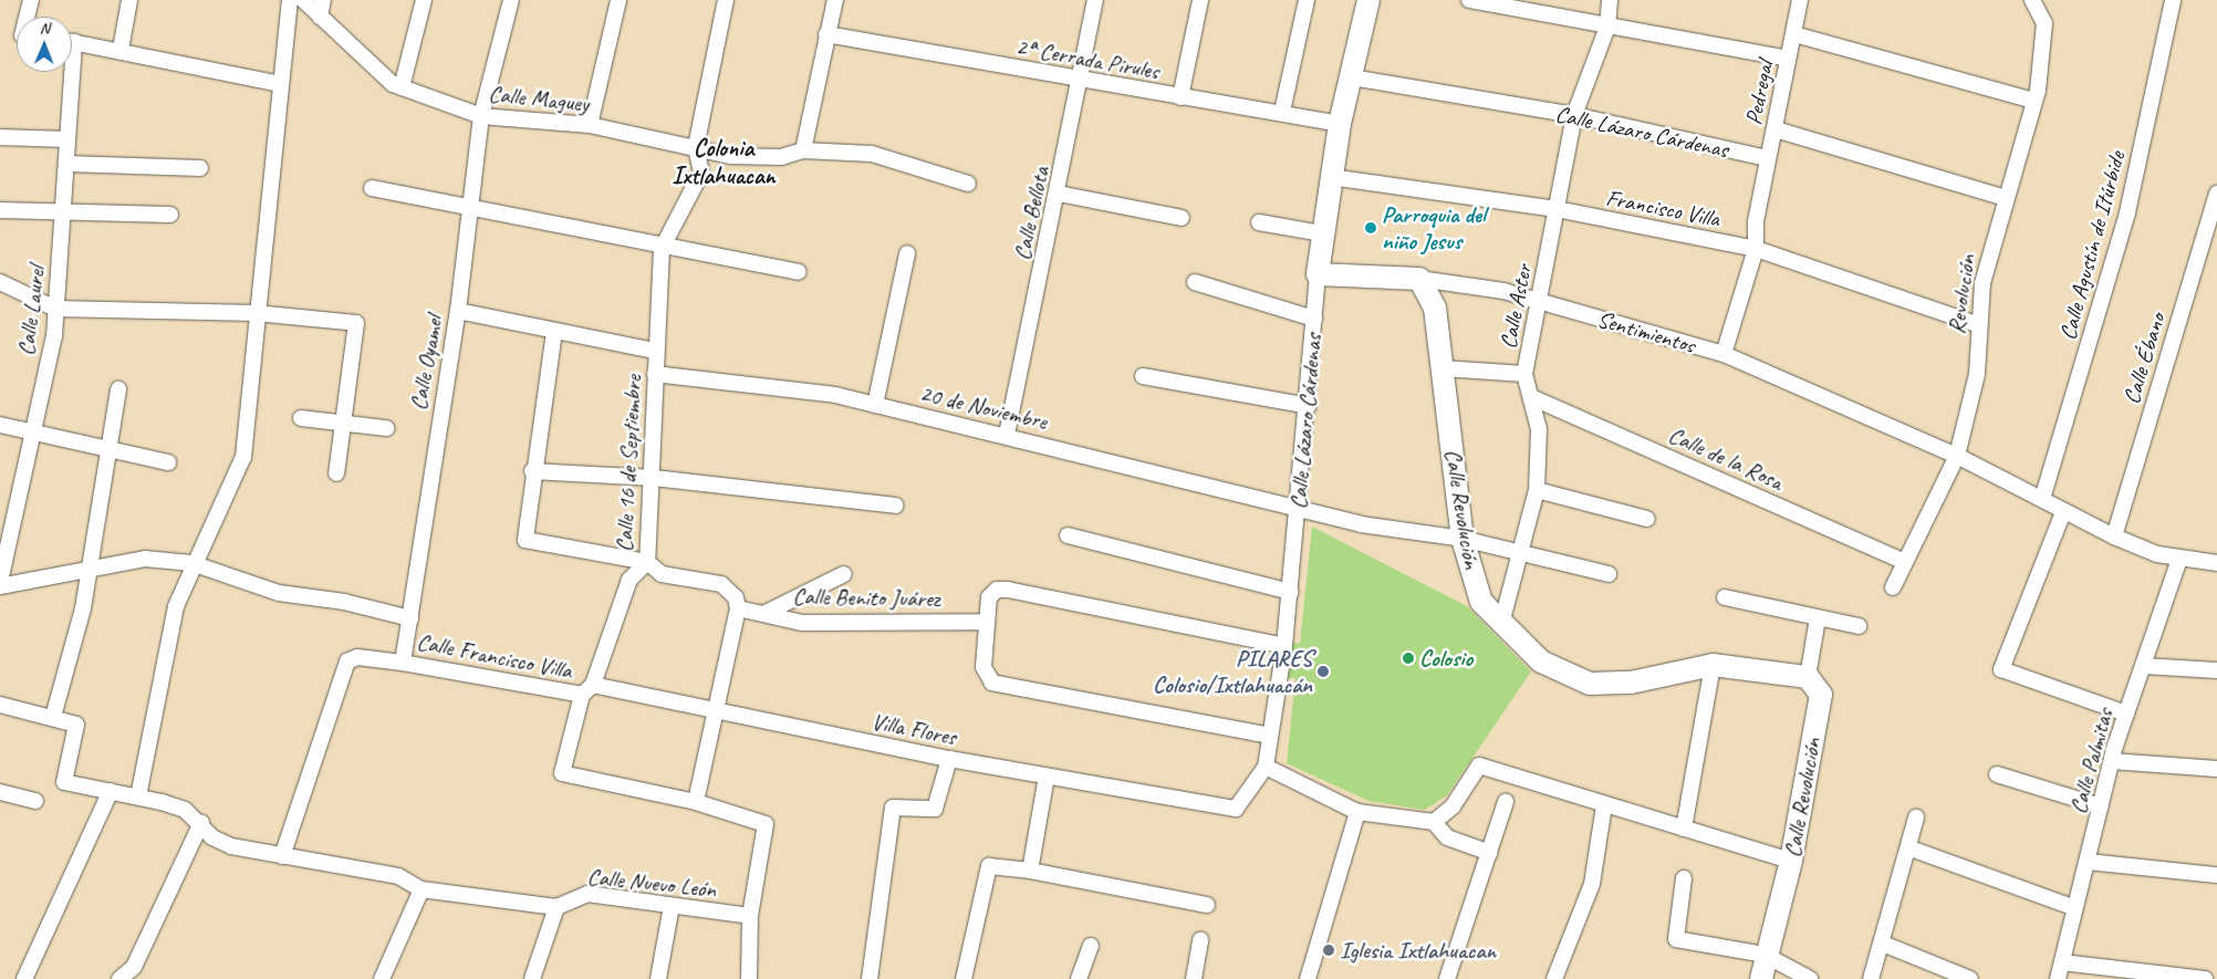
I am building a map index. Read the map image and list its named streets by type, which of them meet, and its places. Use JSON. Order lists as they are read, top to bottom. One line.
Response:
{"streets":{"street":["2ª Cerrada Pirules","Pedregal","Calle Maguey","Calle Lázaro Cárdenas","Francisco Villa","Calle Bellota","Calle Agustín de Itúrbide","Revolución","Calle Aster","Calle Laurel","Sentimientos","Calle Ébano","Calle Oyamel","20 de Noviembre","Calle de la Rosa","Calle 16 de Septiembre","Calle Revolución","Calle Benito Juárez","Calle Francisco Villa","Villa Flores","Calle Palmitas","Calle Nuevo León"]},"crossings":[["2ª Cerrada Pirules","Calle Lázaro Cárdenas"],["2ª Cerrada Pirules","Calle Bellota"],["Pedregal","Calle Lázaro Cárdenas"],["Pedregal","Francisco Villa"],["Pedregal","Sentimientos"],["Calle Maguey","Calle Oyamel"],["Calle Maguey","Calle 16 de Septiembre"],["Calle Lázaro Cárdenas","Francisco Villa"],["Calle Lázaro Cárdenas","Calle Aster"],["Calle Lázaro Cárdenas","Sentimientos"],["Calle Lázaro Cárdenas","20 de Noviembre"],["Calle Lázaro Cárdenas","Villa Flores"],["Francisco Villa","Revolución"],["Francisco Villa","Calle Aster"],["Calle Bellota","20 de Noviembre"],["Calle Agustín de Itúrbide","Sentimientos"],["Revolución","Sentimientos"],["Revolución","Calle de la Rosa"],["Calle Aster","Sentimientos"],["Calle Aster","20 de Noviembre"],["Calle Aster","Calle de la Rosa"],["Calle Aster","Calle Revolución"],["Sentimientos","Calle Ébano"],["Sentimientos","Calle Revolución"],["Sentimientos","Calle Palmitas"],["Calle Oyamel","Calle Francisco Villa"],["20 de Noviembre","Calle 16 de Septiembre"],["20 de Noviembre","Calle Revolución"],["Calle 16 de Septiembre","Calle Francisco Villa"],["Calle 16 de Septiembre","Villa Flores"],["Calle Francisco Villa","Villa Flores"]],"districts":["Colonia Ixtlahuacan"],"places":["Parroquia del niño Jesus","Colosio","PILARES Colosio/Ixtlahuacán","Iglesia Ixtlahuacan"],"north":"top"}
